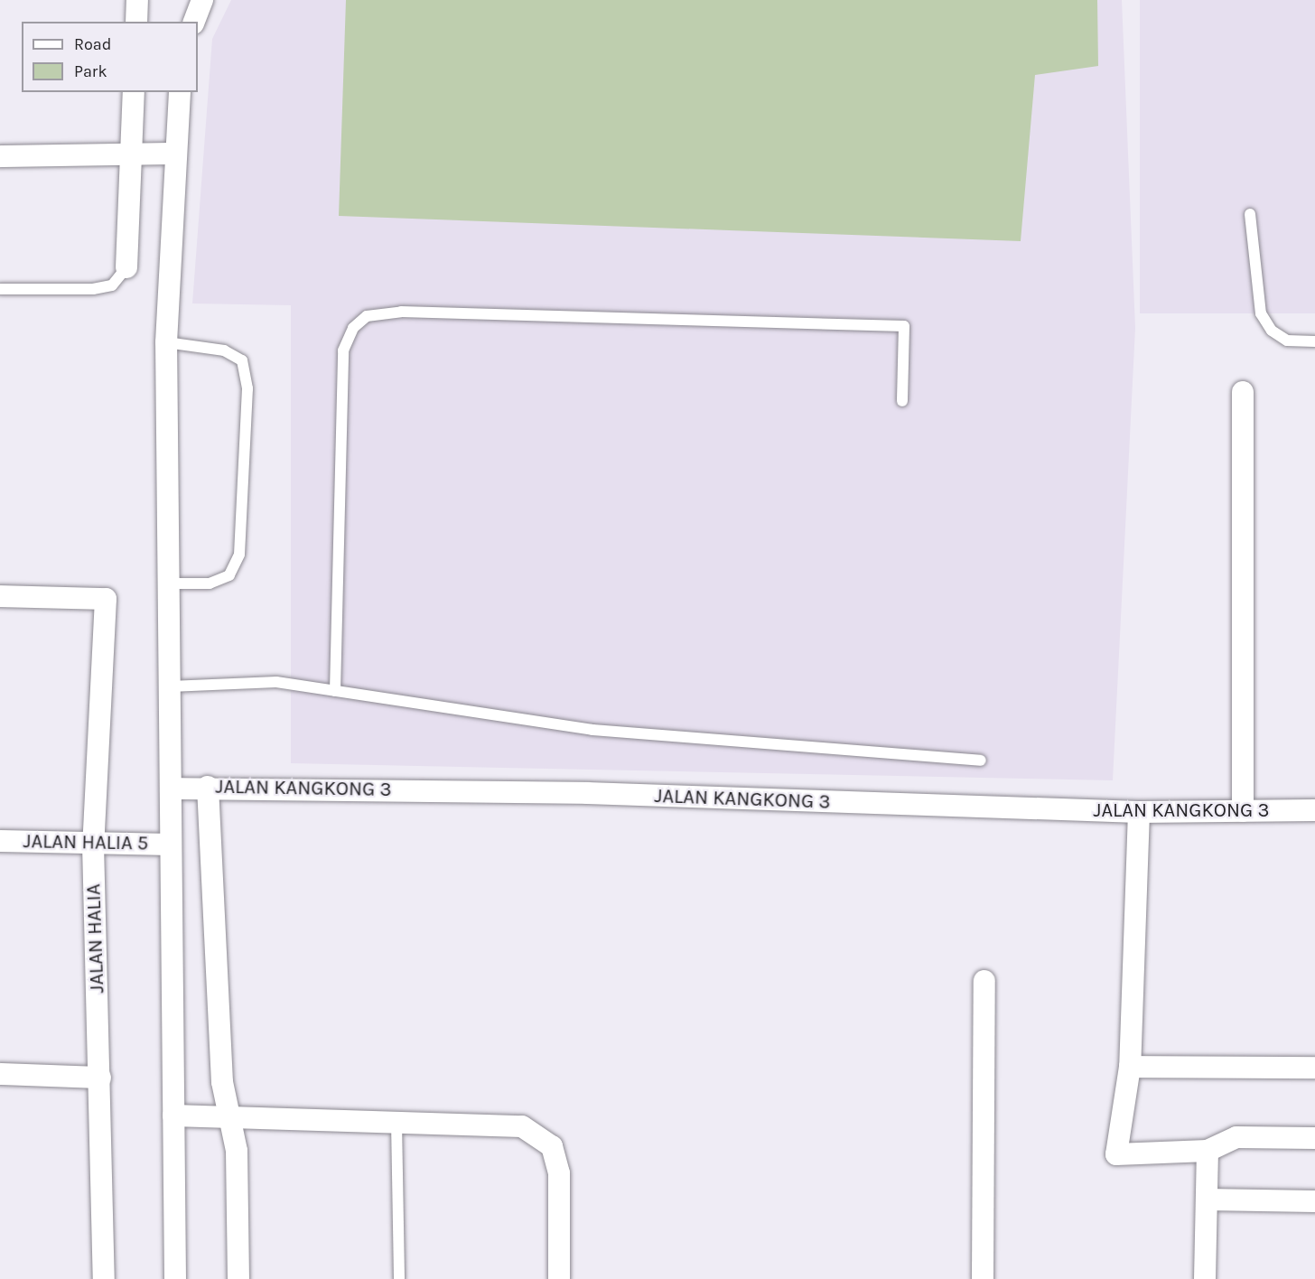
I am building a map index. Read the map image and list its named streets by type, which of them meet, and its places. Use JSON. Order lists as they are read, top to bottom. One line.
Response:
{"streets":{"street":["JALAN KANGKONG 3","JALAN HALIA 5","JALAN HALIA"]},"crossings":[["JALAN HALIA 5","JALAN HALIA"]],"legend":["Road","Park"]}
